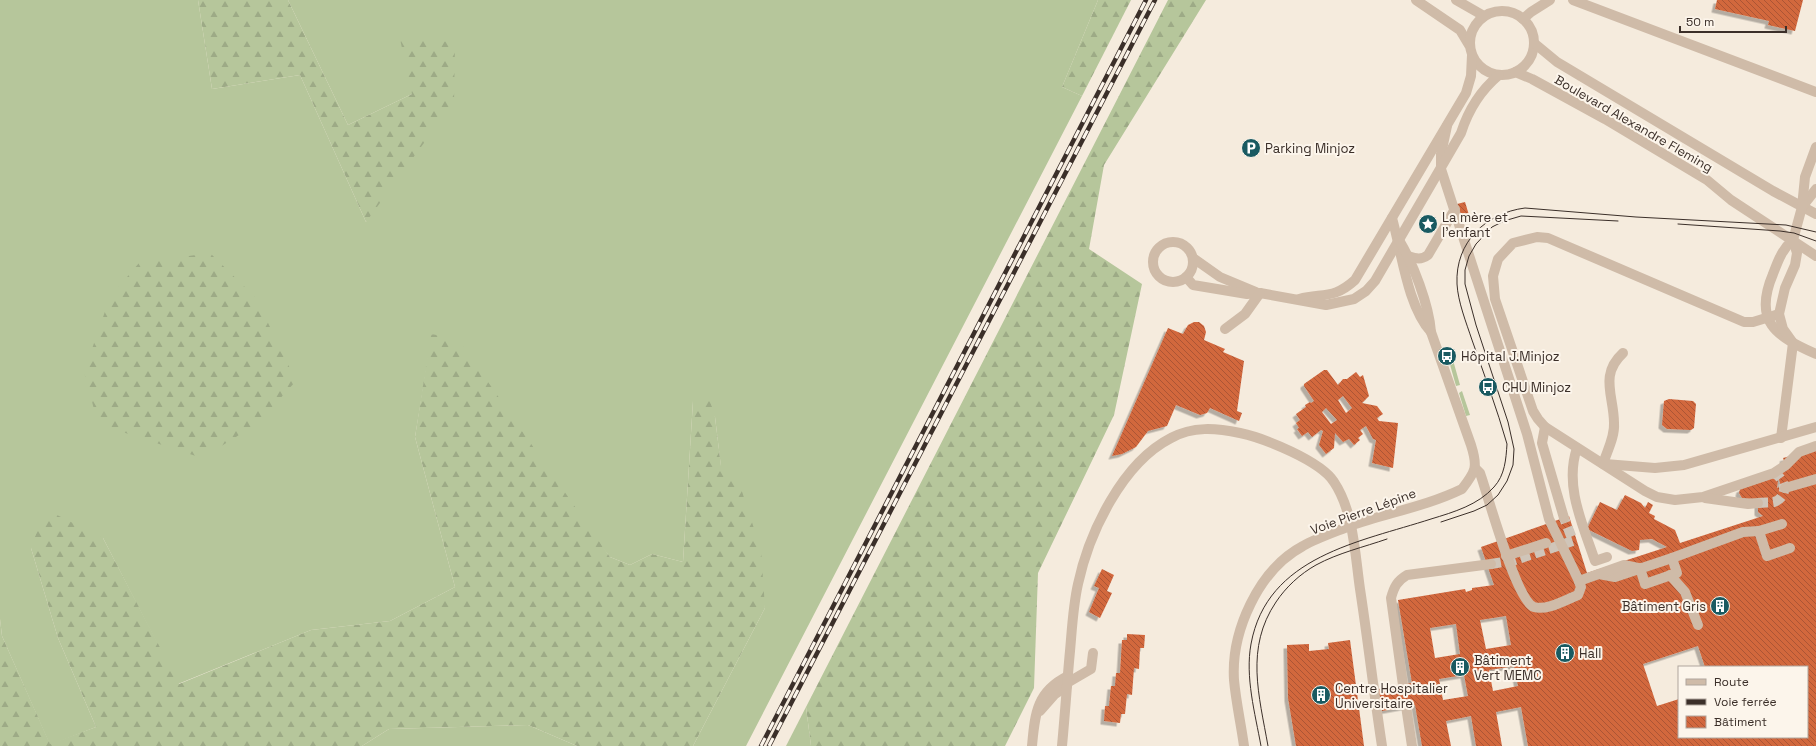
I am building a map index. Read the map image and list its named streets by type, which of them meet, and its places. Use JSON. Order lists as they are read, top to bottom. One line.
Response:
{"streets":{"street":["Boulevard Alexandre Fleming","Voie Pierre Lépine"]},"places":{"parking":["Parking Minjoz"],"place":["La mère et l'enfant"],"bus stop":["Hôpital J.Minjoz","CHU Minjoz"],"building":["Bâtiment Gris","Hall","Bâtiment Vert MEMC","Centre Hospitalier Universitaire"]},"legend":["Route","Voie ferrée","Bâtiment"],"scale_bar":"50 m"}
